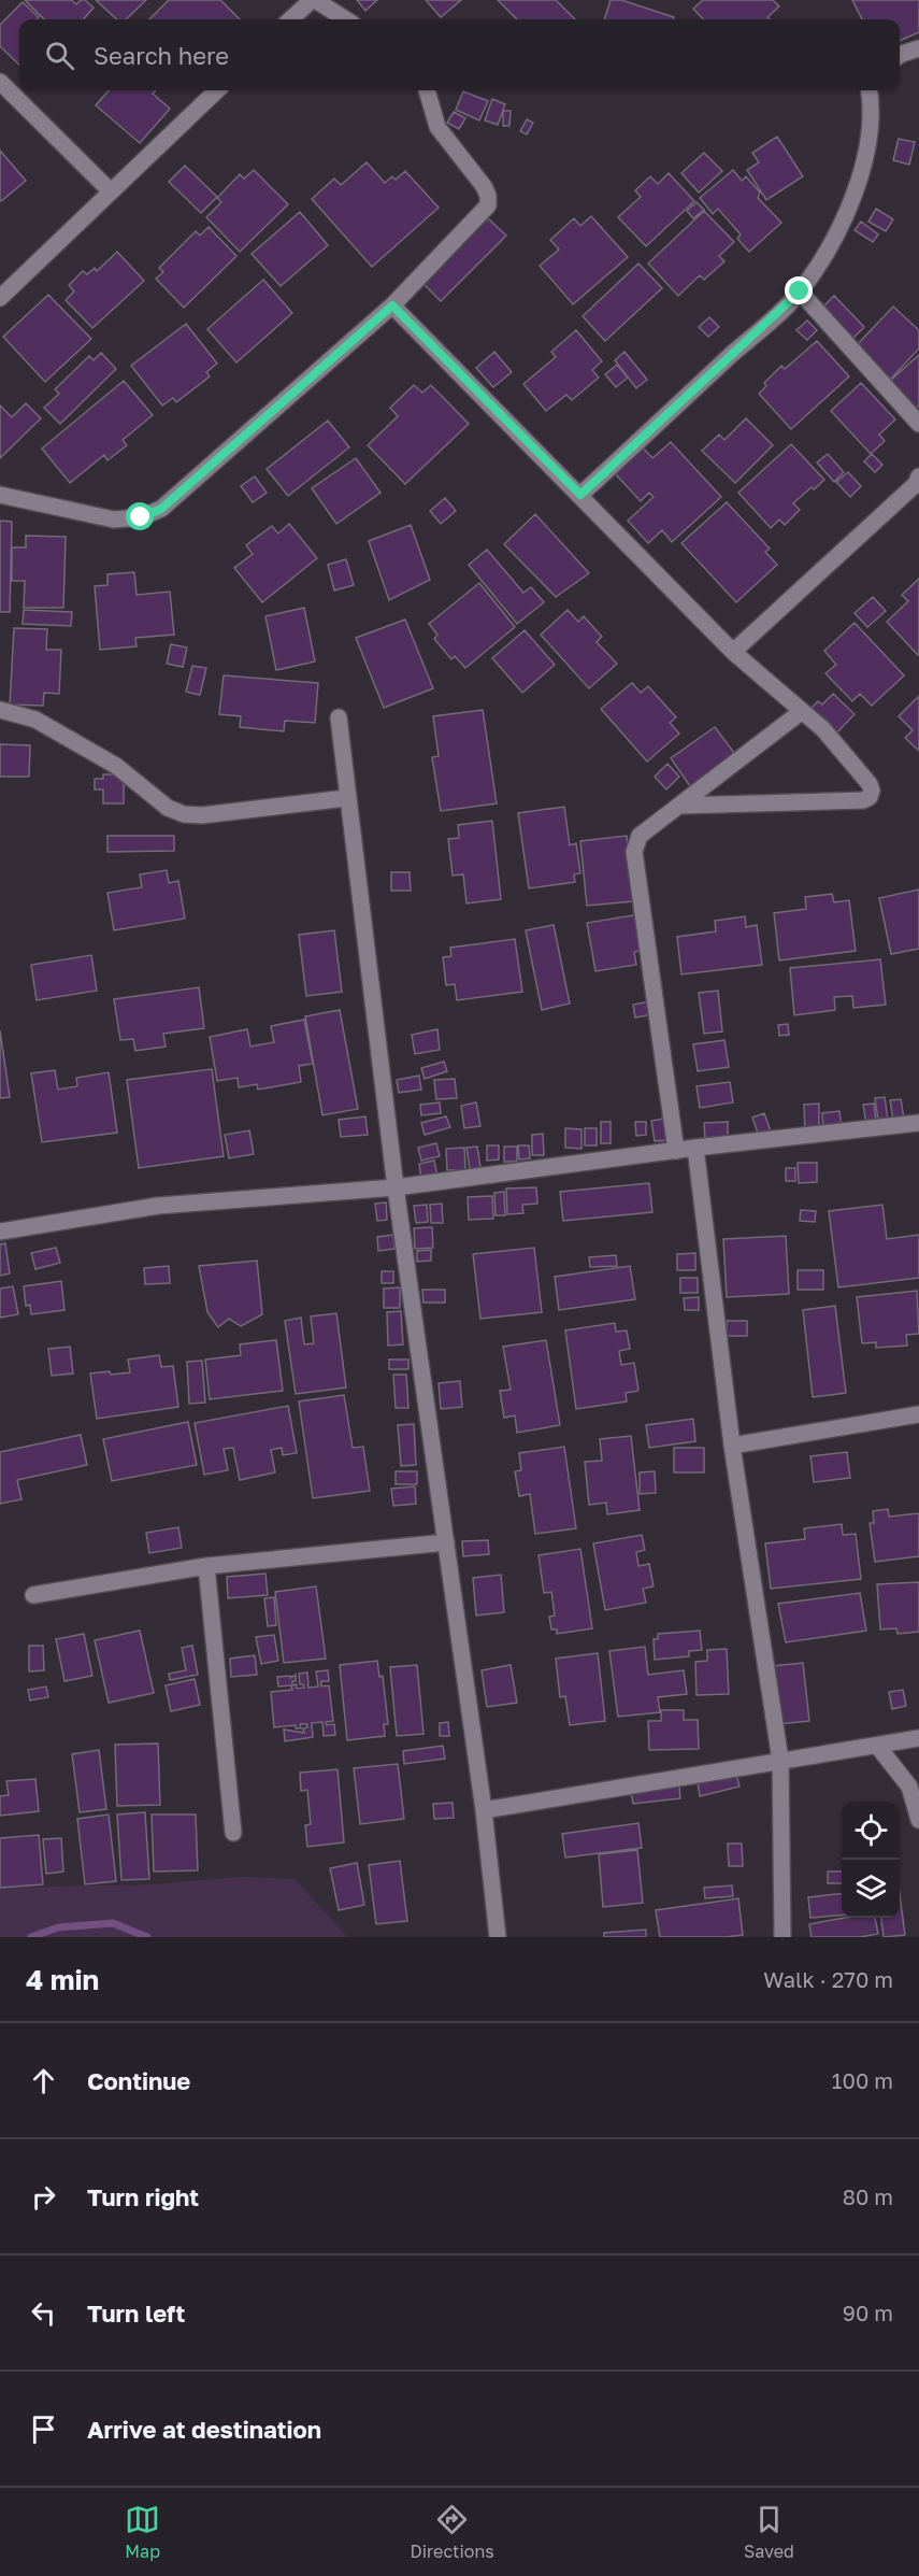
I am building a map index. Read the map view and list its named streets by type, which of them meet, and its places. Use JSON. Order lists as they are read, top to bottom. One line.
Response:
{"page":{"search":"Search here","heading":["4 min","Walk · 270 m"],"list":[["Continue","100 m"],["Turn right","80 m"],["Turn left","90 m"],"Arrive at destination"],"nav":["Map","Directions","Saved"]}}
